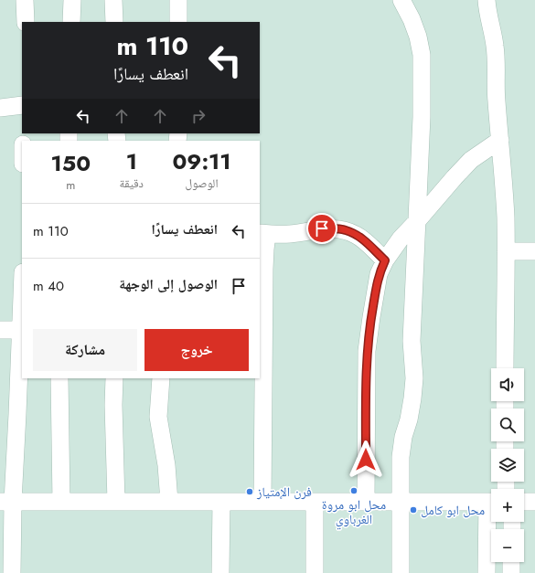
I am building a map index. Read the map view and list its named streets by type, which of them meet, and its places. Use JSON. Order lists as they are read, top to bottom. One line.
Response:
{"places":["محل ابو مروة الغرباوي","فرن الإمتياز","محل ابو كامل"],"page":{"turn":["110 m","انعطف يسارًا"],"eta":["09:11","الوصول","1","دقيقة","150","m"],"list":[{"name":"انعطف يسارًا","value":"110 m"},{"name":"الوصول إلى الوجهة","value":"40 m"}],"buttons":["خروج","مشاركة"],"map_buttons":["+","−"]}}
